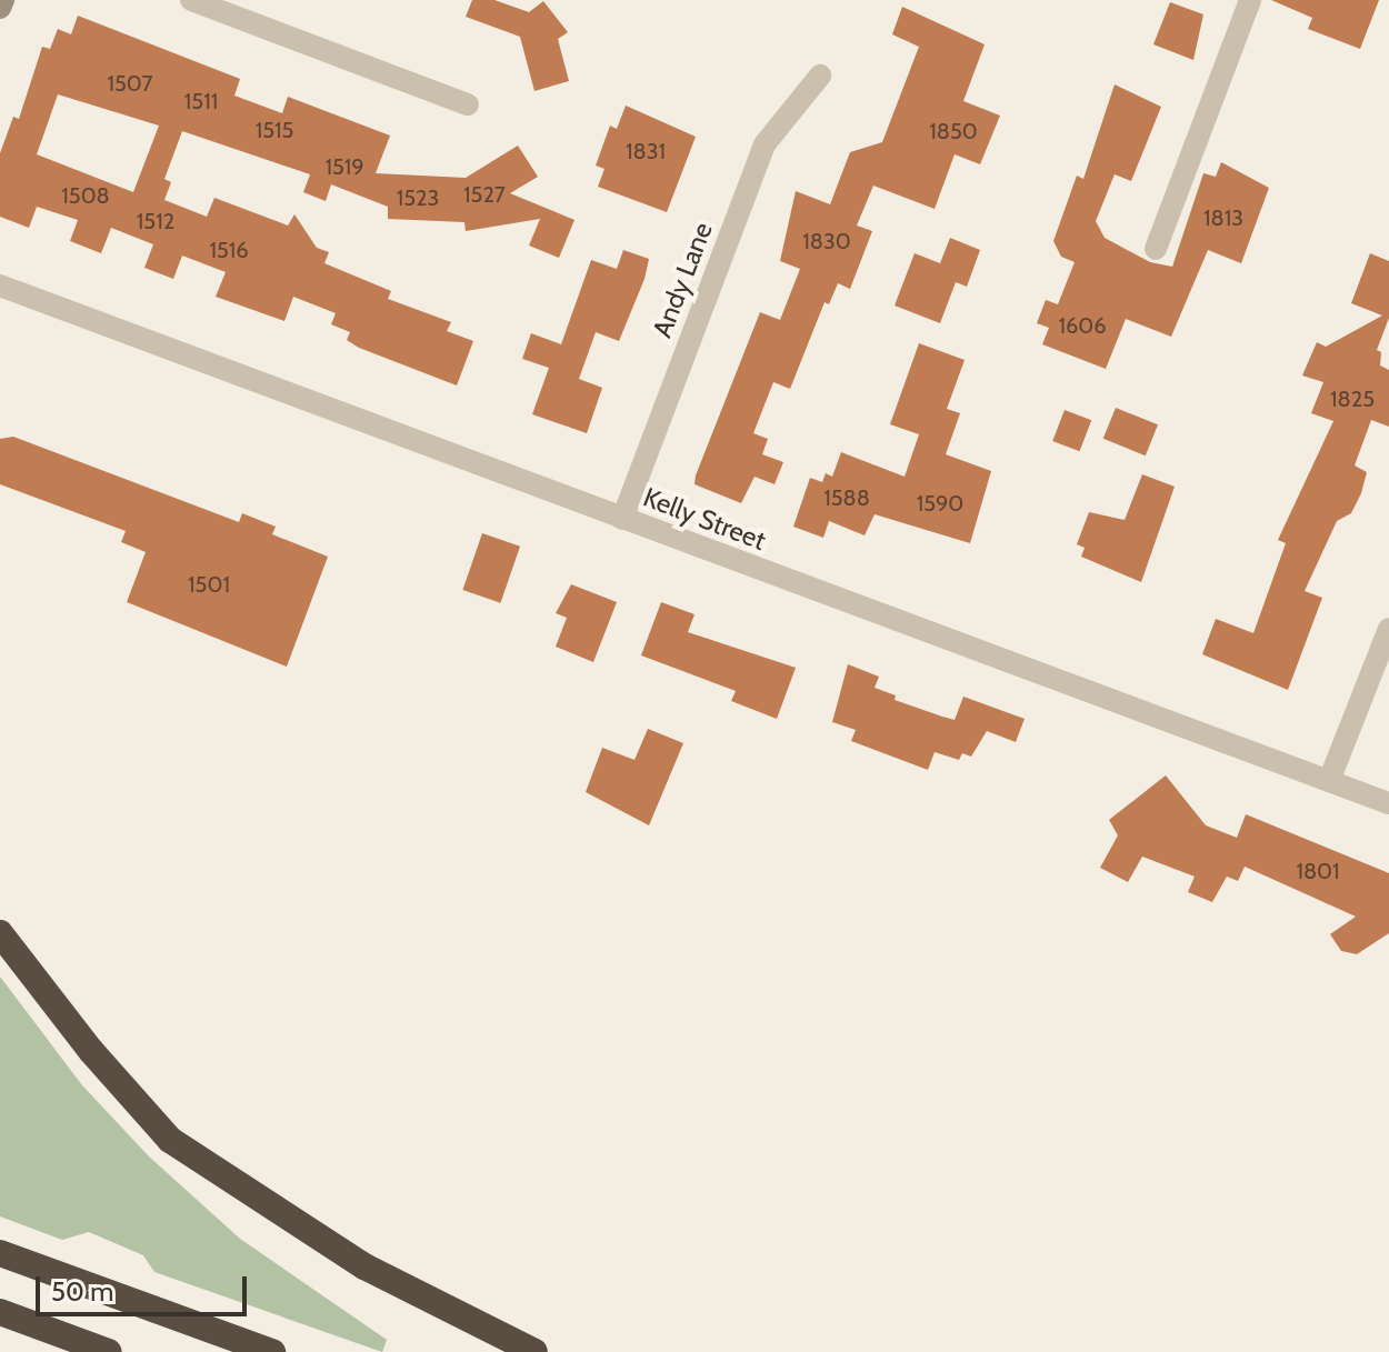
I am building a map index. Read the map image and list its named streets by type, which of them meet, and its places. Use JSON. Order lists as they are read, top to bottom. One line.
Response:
{"streets":{"street":["Andy Lane","Kelly Street"]},"crossings":[["Andy Lane","Kelly Street"]],"house_numbers":["1507","1511","1515","1850","1831","1519","1527","1508","1523","1813","1512","1830","1516","1606","1825","1588","1590","1501","1801"],"scale_bar":"50 m"}
